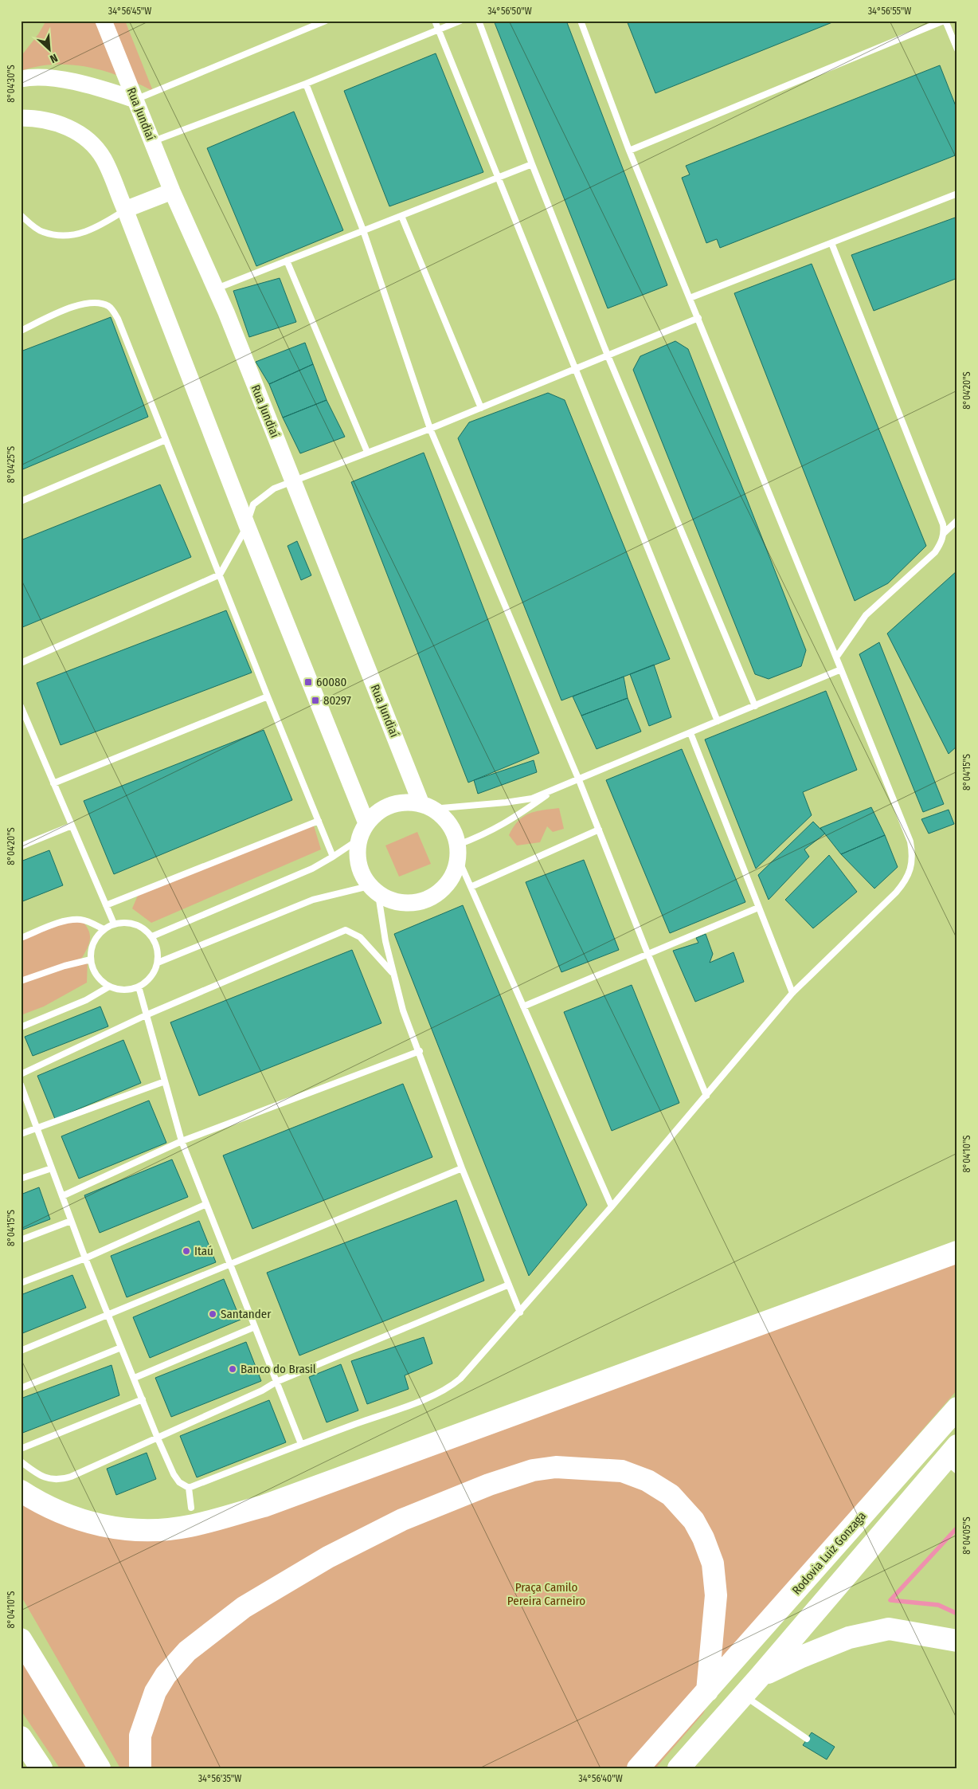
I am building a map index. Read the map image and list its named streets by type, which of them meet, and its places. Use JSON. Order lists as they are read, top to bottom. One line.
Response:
{"streets":{"highway":["Rodovia Luiz Gonzaga"],"street":["Rua Jundiaí"]},"parks":["Praça Camilo Pereira Carneiro"],"places":{"transit":["60080","80297"],"other":["Itaú","Santander","Banco do Brasil"]},"north":"bottom right","coordinates":["34°56'45\"W","34°56'50\"W","34°56'55\"W","8°04'30\"S","8°04'20\"S","8°04'25\"S","8°04'15\"S","8°04'10\"S","8°04'05\"S","34°56'35\"W","34°56'40\"W"]}
